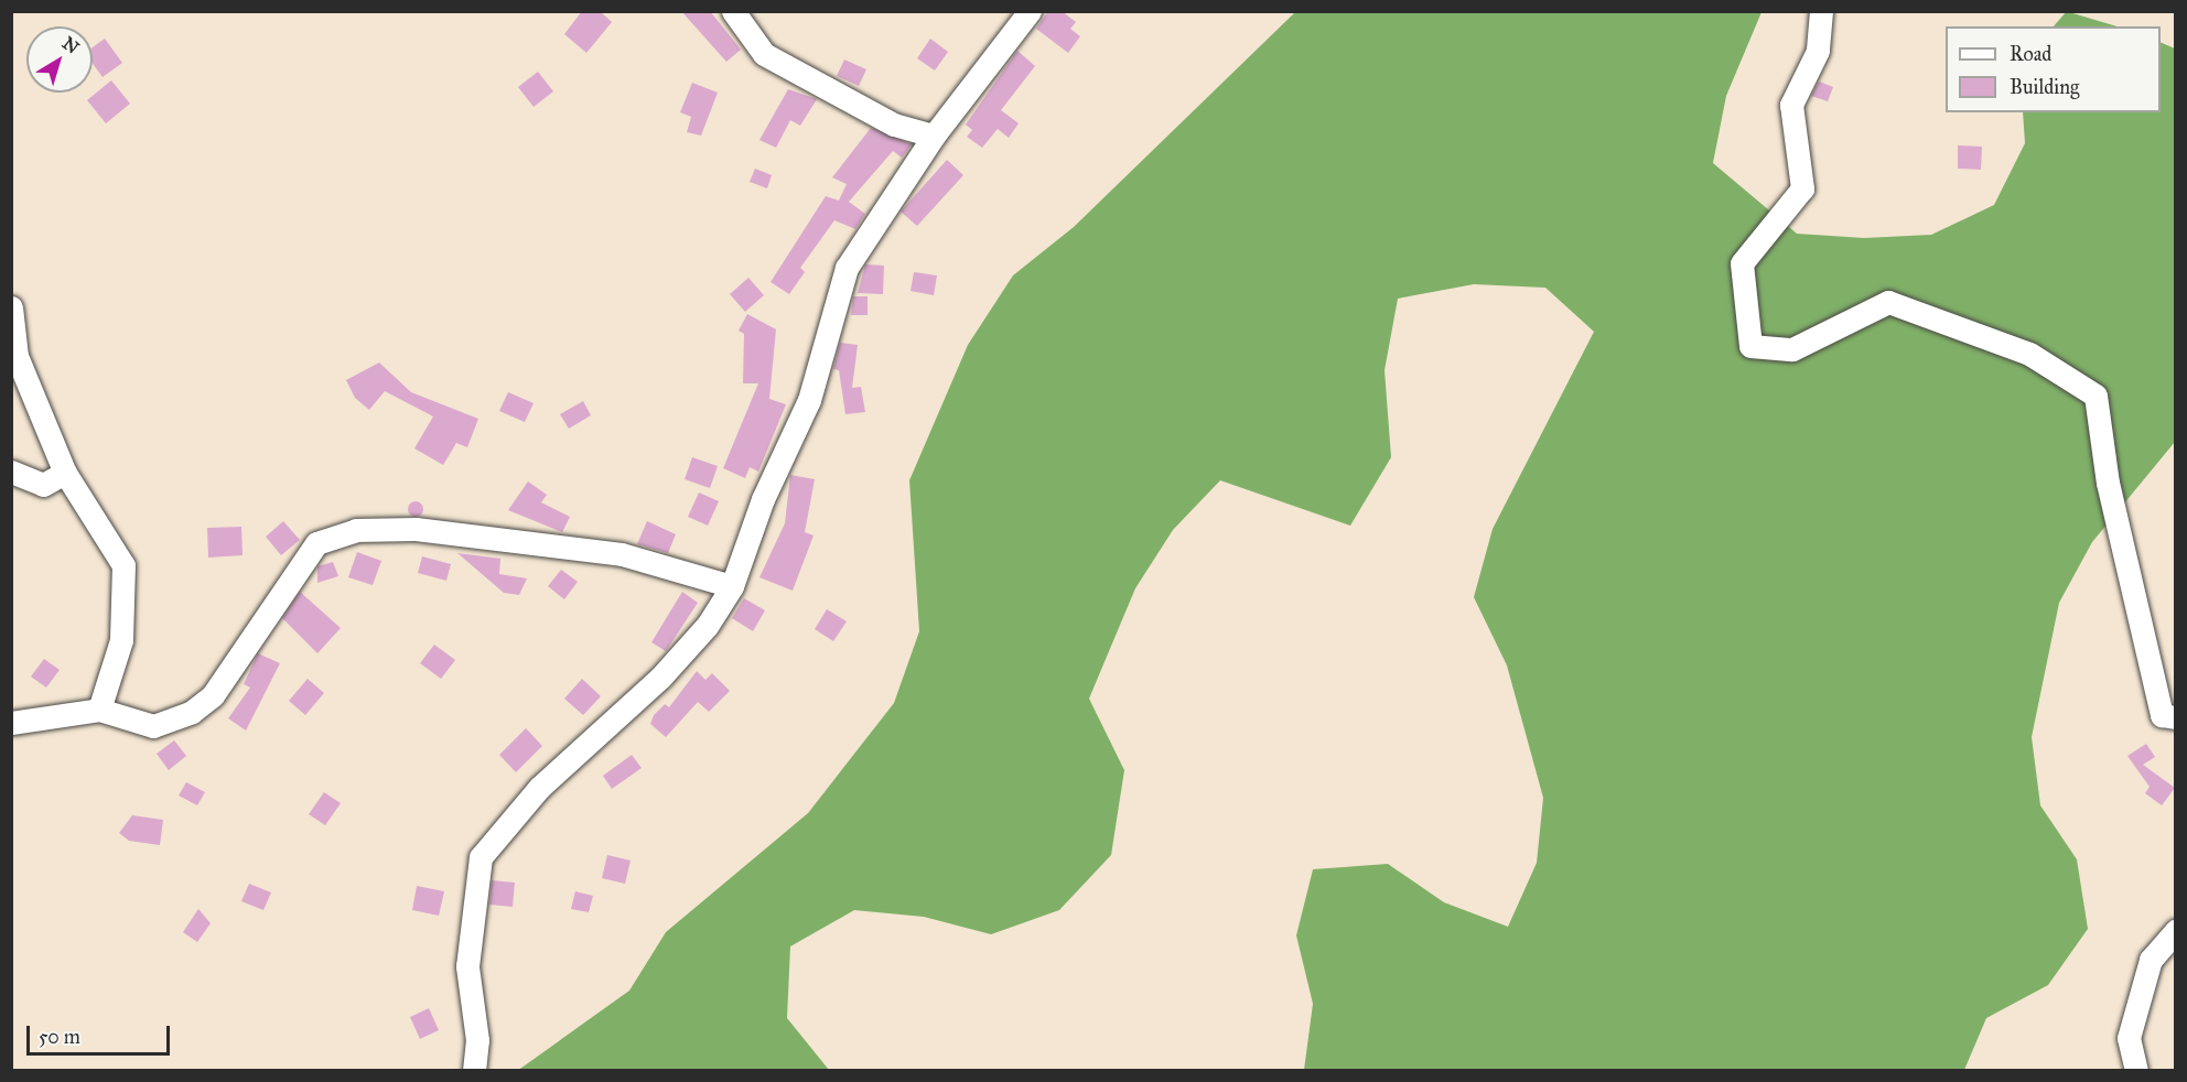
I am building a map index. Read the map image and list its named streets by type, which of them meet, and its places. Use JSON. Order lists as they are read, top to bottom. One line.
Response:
{"legend":["Road","Building"],"scale_bar":"50 m","north":"top right"}
